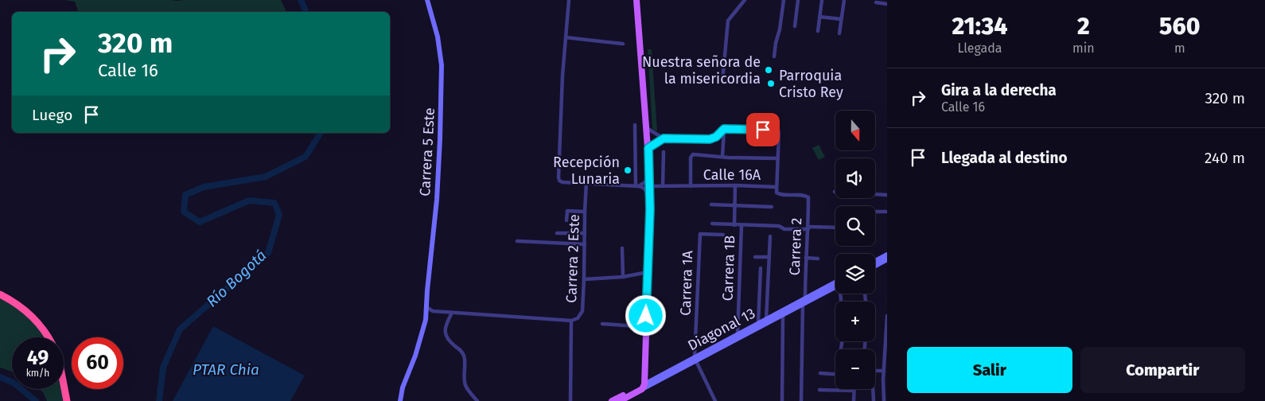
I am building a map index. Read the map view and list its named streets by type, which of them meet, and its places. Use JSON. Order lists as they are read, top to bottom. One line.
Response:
{"streets":{"main road":["Carrera 5 Este","Diagonal 13"],"street":["Calle 16A","Carrera 2","Carrera 2 Este","Carrera 1B","Carrera 1A"]},"crossings":[["Calle 16A","Carrera 2"],["Calle 16A","Carrera 1B"],["Carrera 2","Diagonal 13"],["Carrera 1B","Diagonal 13"],["Carrera 1A","Diagonal 13"]],"water":["Río Bogotá","PTAR Chia"],"places":["Nuestra señora de la misericordia","Parroquia Cristo Rey","Recepción Lunaria"],"north":"bottom","page":{"eta":["21:34","Llegada","2","min","560","m"],"turn":["320 m","Calle 16"],"list":[{"name":"Gira a la derecha","note":"Calle 16","value":"320 m"},{"name":"Llegada al destino","value":"240 m"}],"then":"Luego","map_buttons":["+","−"],"speed":"49 km/h","limit":"60","buttons":["Salir","Compartir"]}}
